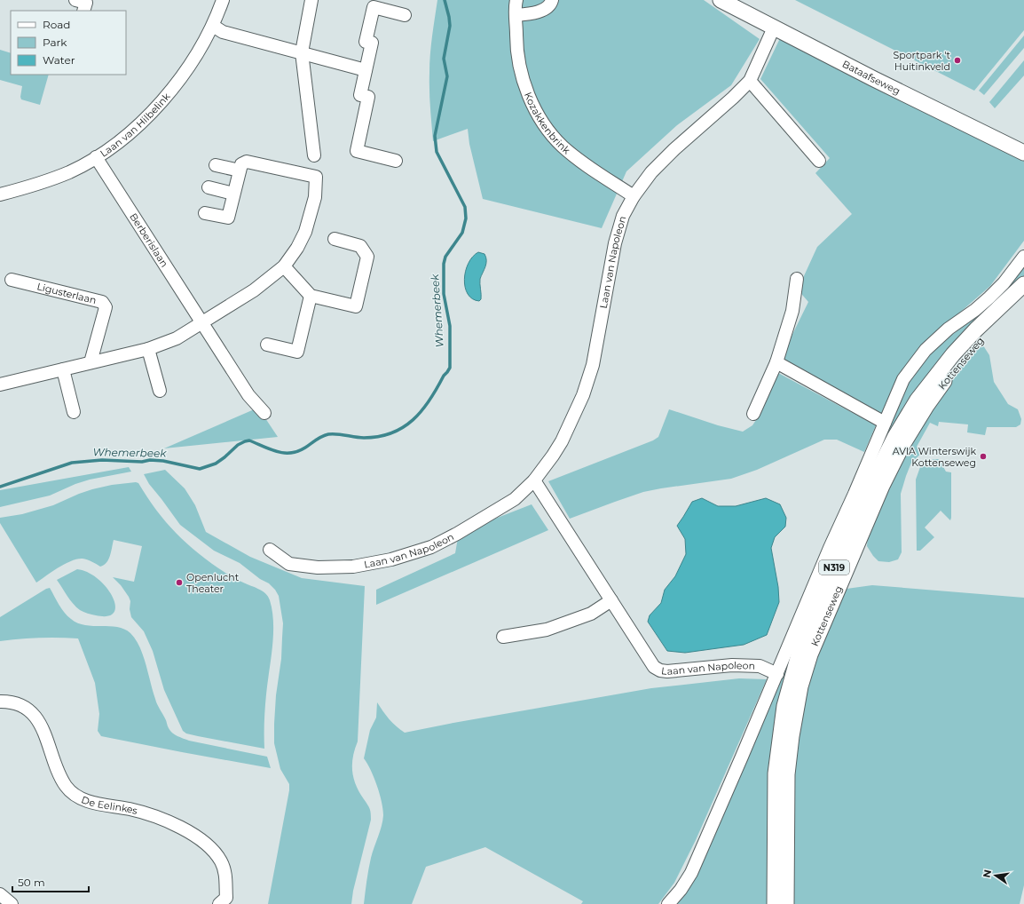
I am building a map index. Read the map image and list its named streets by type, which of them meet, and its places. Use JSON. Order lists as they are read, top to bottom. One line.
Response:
{"streets":{"main road":["Bataafseweg","Kottenseweg","N319"],"street":["Kozakkenbrink","Laan van Hilbelink","Berberislaan","Laan van Napoleon","Ligusterlaan","De Eelinkes"]},"crossings":[["Bataafseweg","Laan van Napoleon"],["Kozakkenbrink","Laan van Napoleon"],["Laan van Hilbelink","Berberislaan"],["Laan van Napoleon","Kottenseweg"]],"water":["Whemerbeek"],"places":["Sportpark 't Huitinkveld","AVIA Winterswijk Kottenseweg","Openlucht Theater"],"legend":["Road","Park","Water"],"scale_bar":"50 m","north":"left"}
